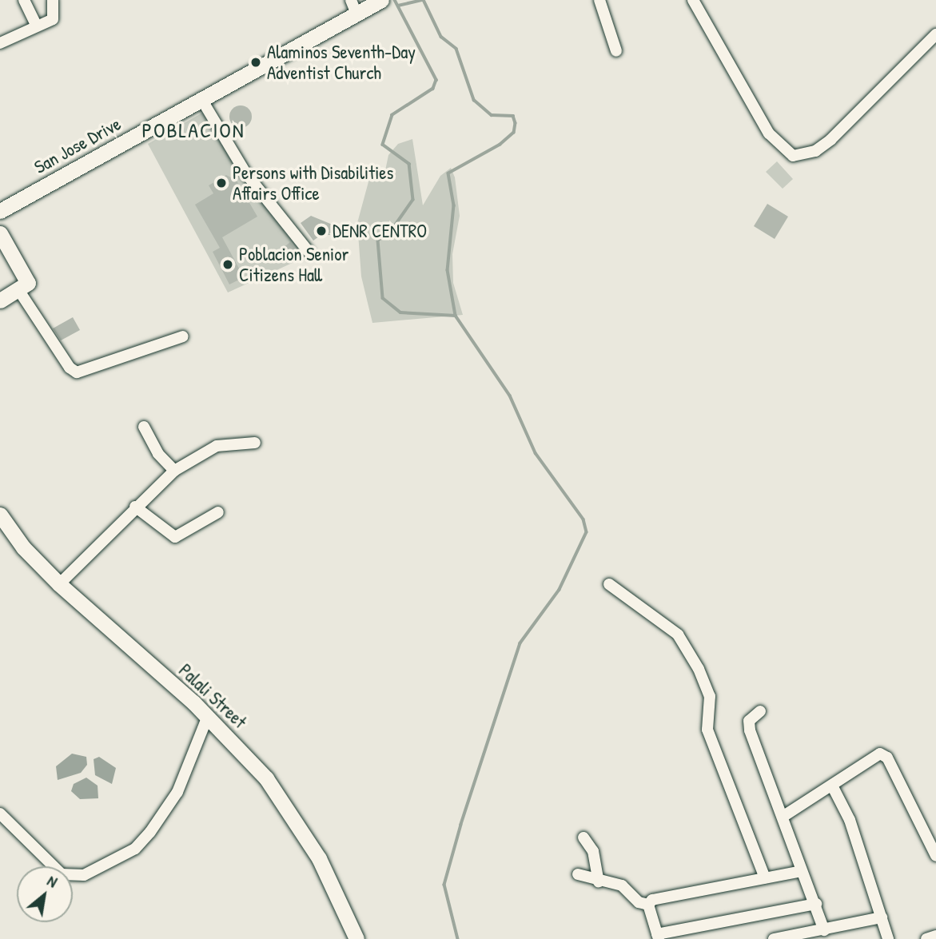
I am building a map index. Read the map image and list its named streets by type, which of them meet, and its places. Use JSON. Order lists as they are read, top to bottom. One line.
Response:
{"streets":{"street":["San Jose Drive","Palali Street"]},"districts":["POBLACION"],"places":["Alaminos Seventh-Day Adventist Church","Persons with Disabilities Affairs Office","DENR CENTRO","Poblacion Senior Citizens Hall"],"north":"top right"}
